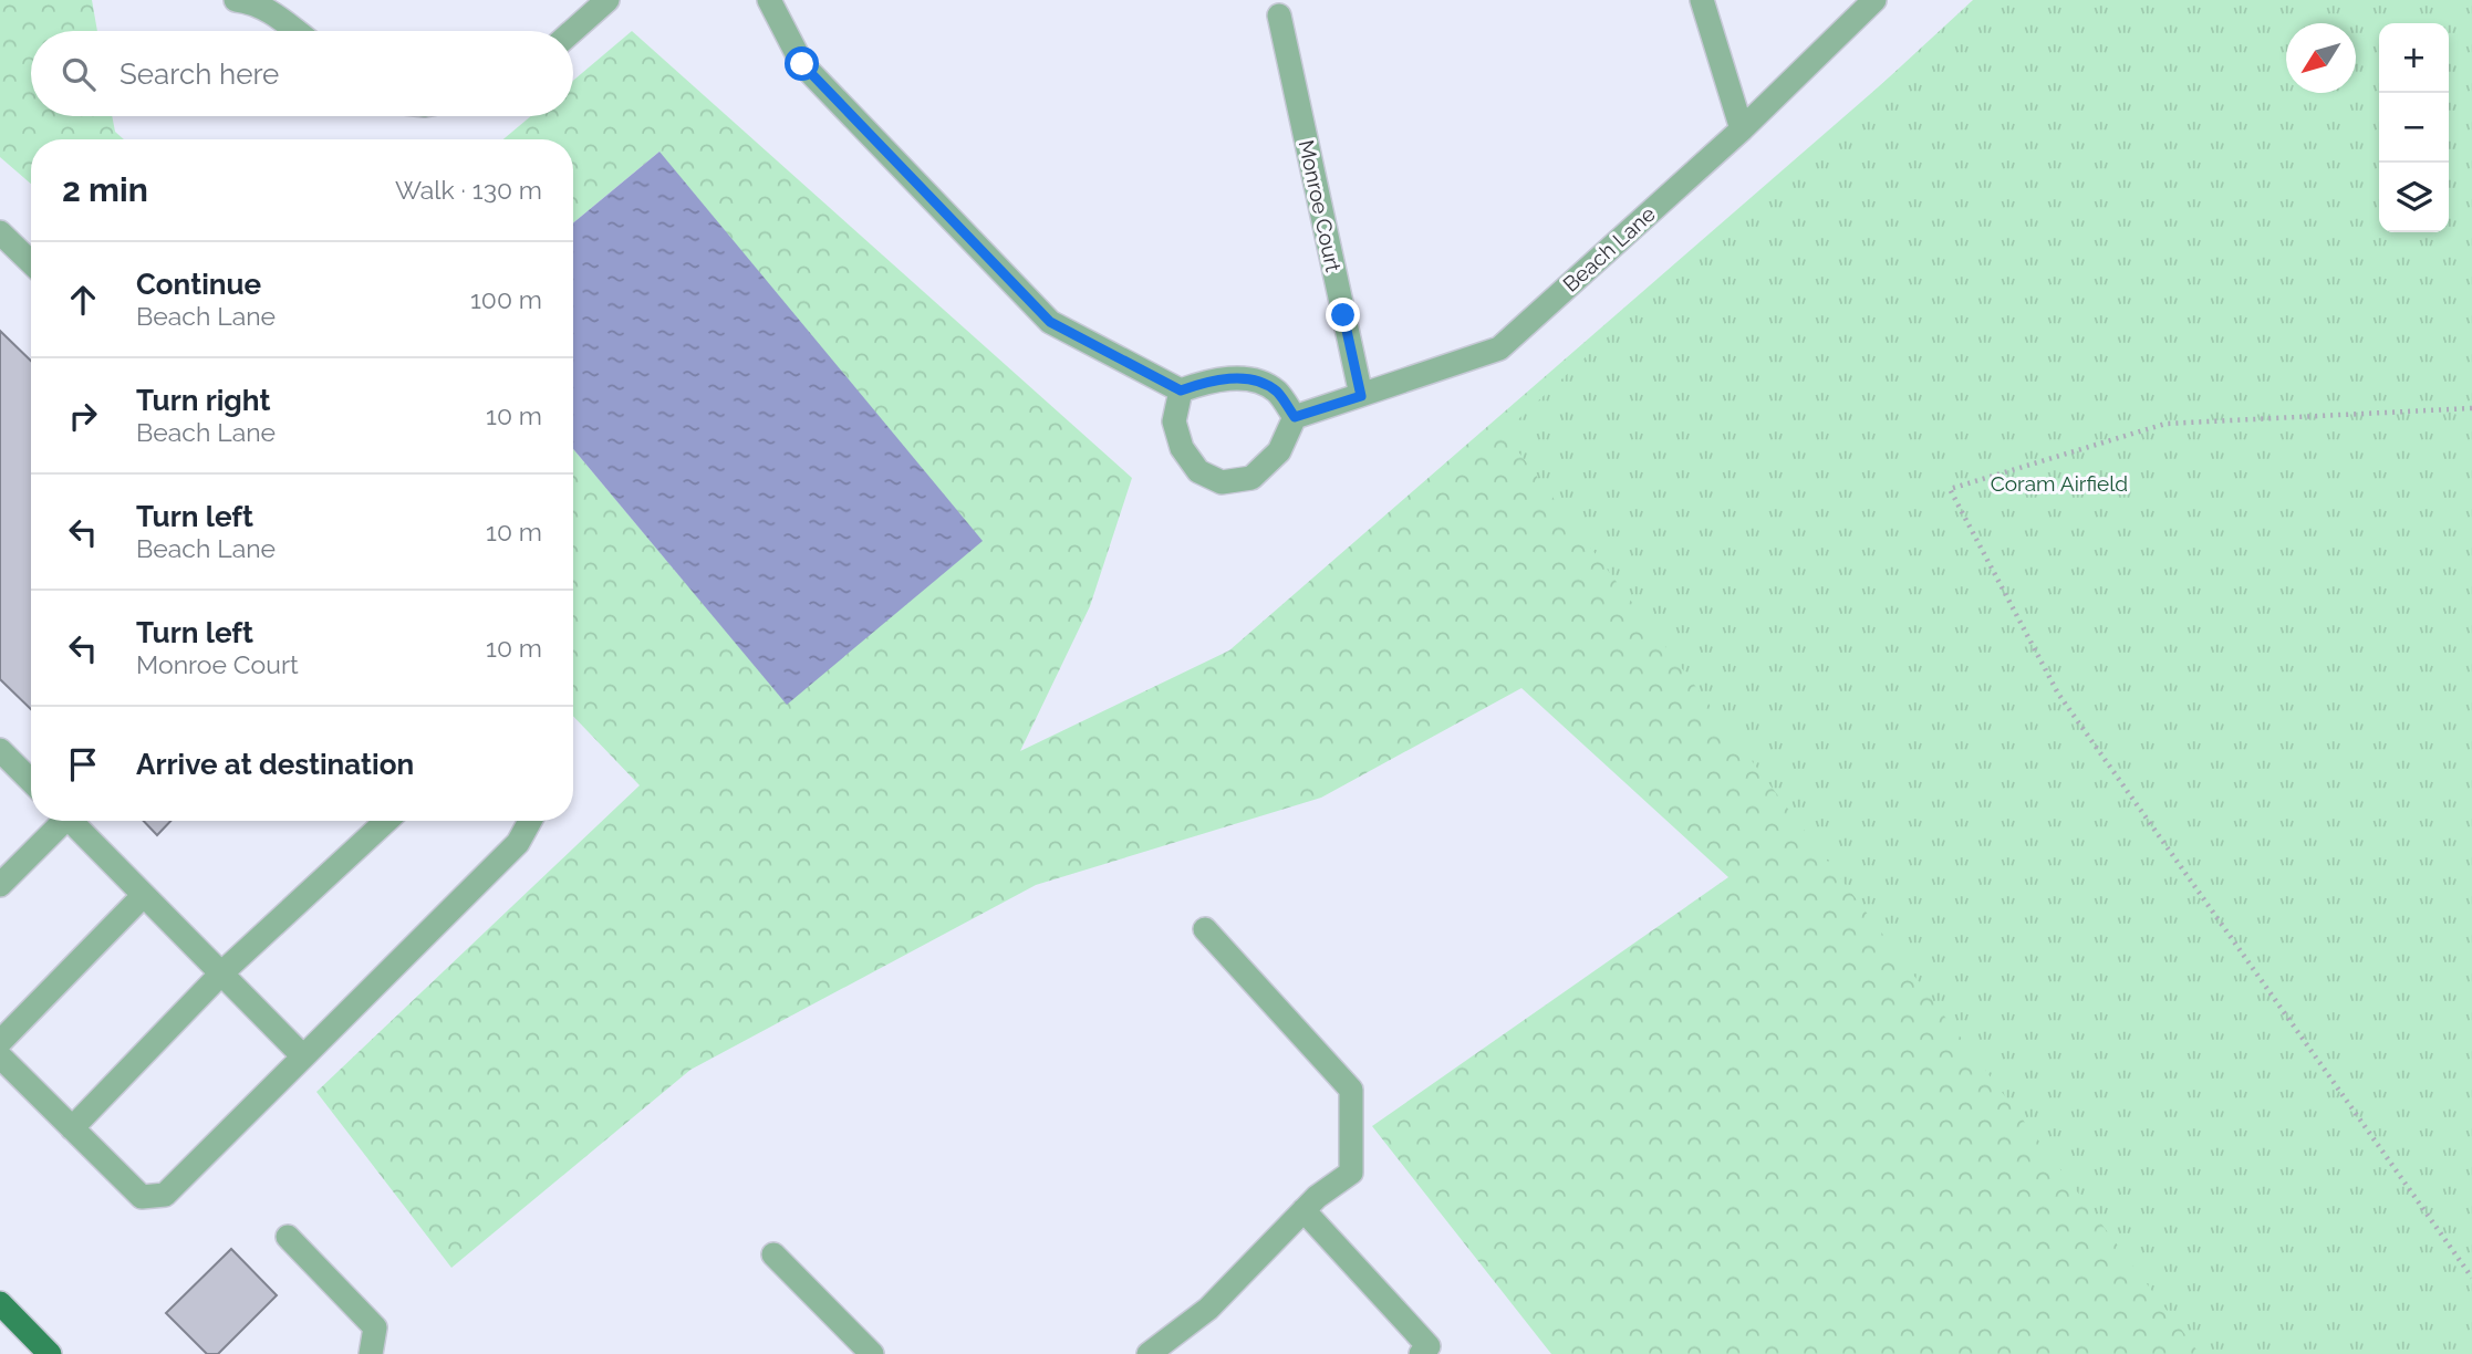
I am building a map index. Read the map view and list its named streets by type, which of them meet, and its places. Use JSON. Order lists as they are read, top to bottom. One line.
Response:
{"streets":{"street":["Monroe Court","Beach Lane"]},"crossings":[["Monroe Court","Beach Lane"]],"parks":["Coram Airfield"],"north":"bottom left","page":{"map_buttons":["+","−"],"search":"Search here","heading":["2 min","Walk · 130 m"],"list":[["Continue","Beach Lane","100 m"],["Turn right","Beach Lane","10 m"],["Turn left","Beach Lane","10 m"],["Turn left","Monroe Court","10 m"],"Arrive at destination"]}}
